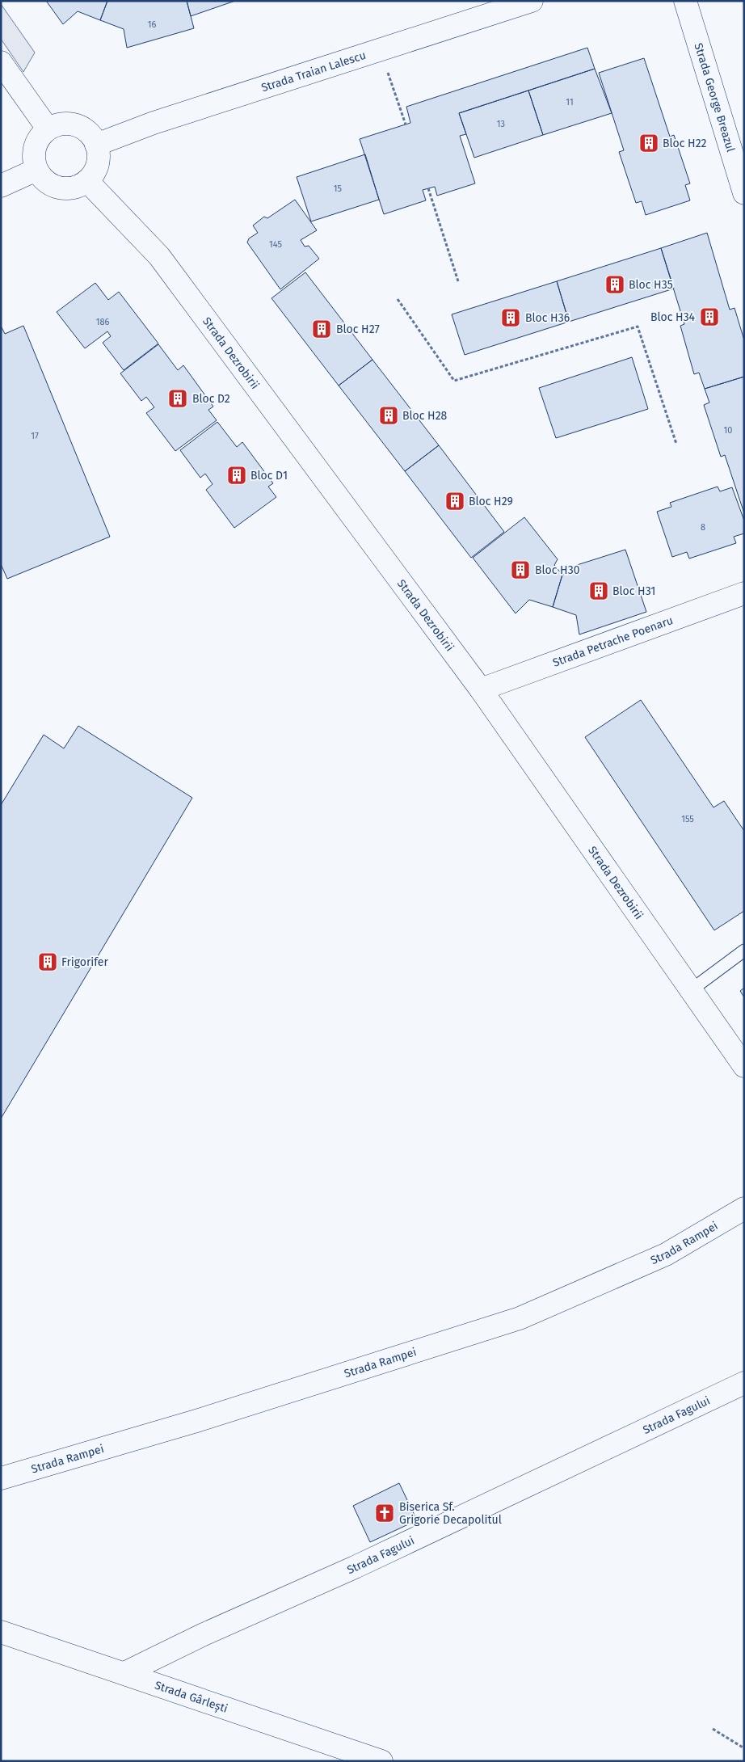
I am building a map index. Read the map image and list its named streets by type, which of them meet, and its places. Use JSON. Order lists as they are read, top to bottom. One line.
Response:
{"streets":{"street":["Strada Traian Lalescu","Strada George Breazul","Strada Dezrobirii","Strada Petrache Poenaru","Strada Rampei","Strada Fagului","Strada Gârlești"]},"crossings":[["Strada Traian Lalescu","Strada Dezrobirii"],["Strada Dezrobirii","Strada Petrache Poenaru"],["Strada Fagului","Strada Gârlești"]],"places":{"building":["Bloc H22","Bloc H35","Bloc H34","Bloc H36","Bloc H27","Bloc D2","Bloc H28","Bloc D1","Bloc H29","Bloc H30","Bloc H31","Frigorifer"],"church":["Biserica Sf. Grigorie Decapolitul"]},"house_numbers":["16","11","13","15","145","186","10","17","8","155"]}
